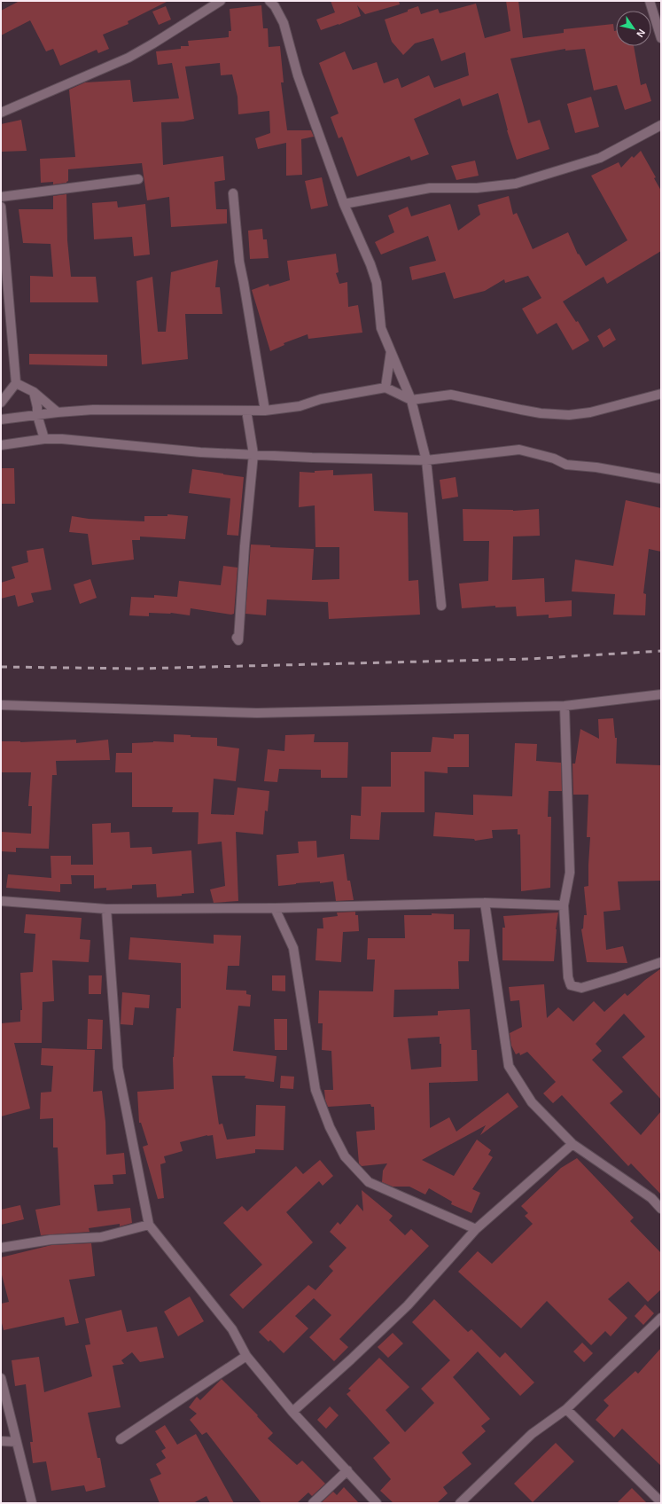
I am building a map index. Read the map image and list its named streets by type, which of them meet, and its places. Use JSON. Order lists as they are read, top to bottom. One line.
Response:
{"north":"bottom right"}
